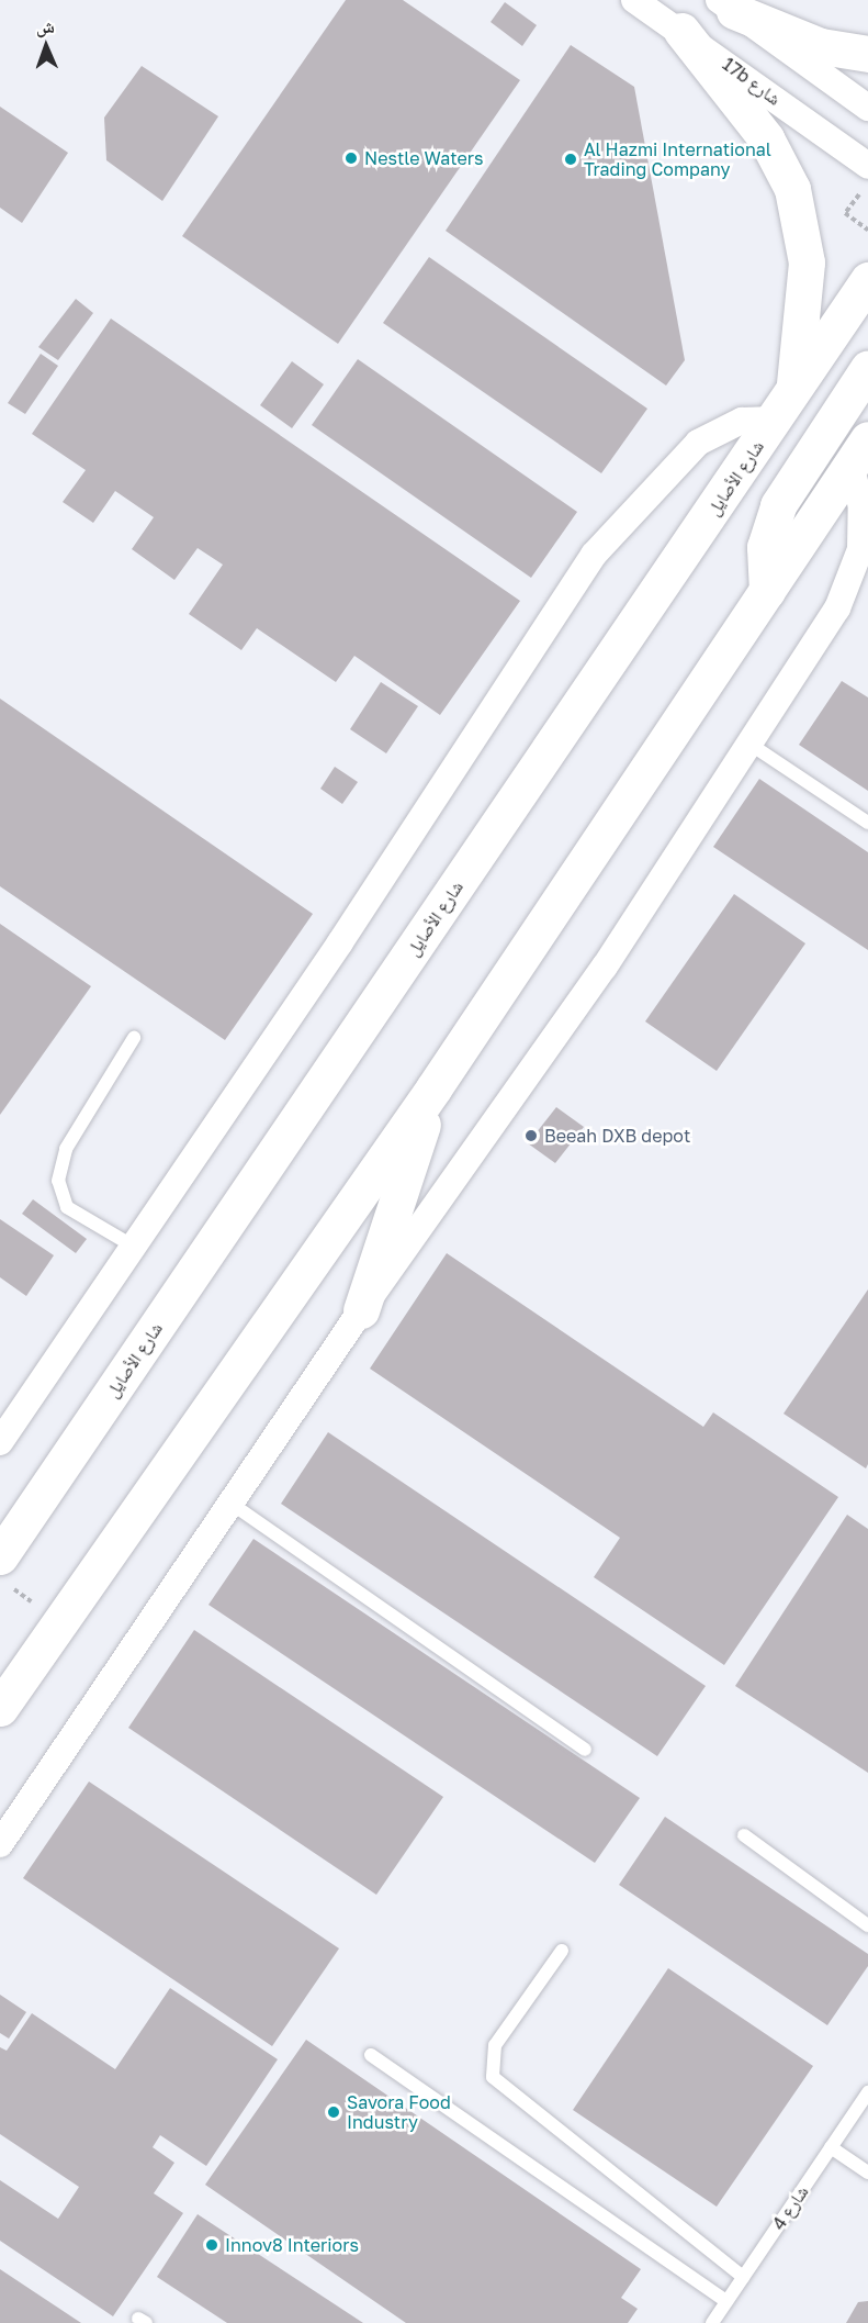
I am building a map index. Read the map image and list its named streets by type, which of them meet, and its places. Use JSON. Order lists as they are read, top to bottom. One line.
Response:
{"streets":{"main road":["شارع الأصايل"],"street":["17b شارع"],"lane":["شارع 4"]},"places":["Nestle Waters","Al Hazmi International Trading Company","Beeah DXB depot","Savora Food Industry","Innov8 Interiors"],"north":"top"}
